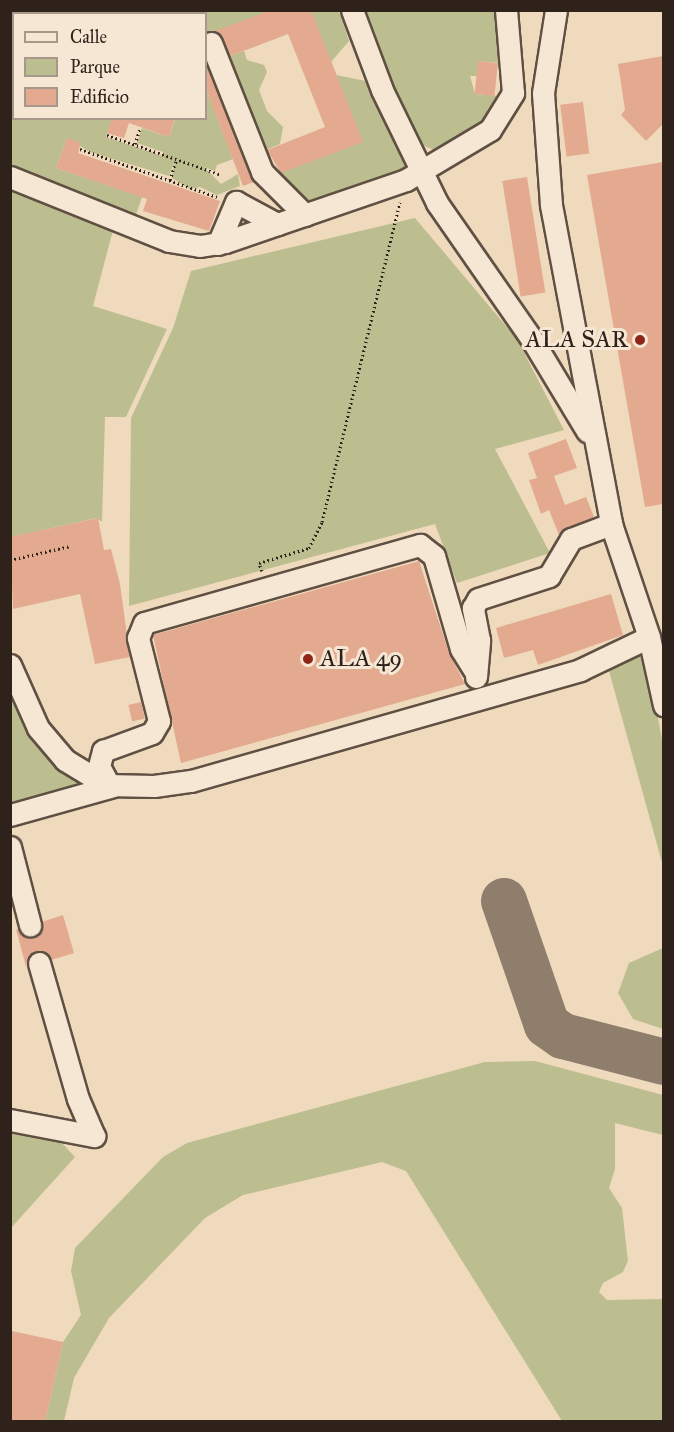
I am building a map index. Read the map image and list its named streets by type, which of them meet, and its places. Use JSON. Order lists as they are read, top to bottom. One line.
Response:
{"places":["ALA SAR","ALA 49"],"legend":["Calle","Parque","Edificio"]}
